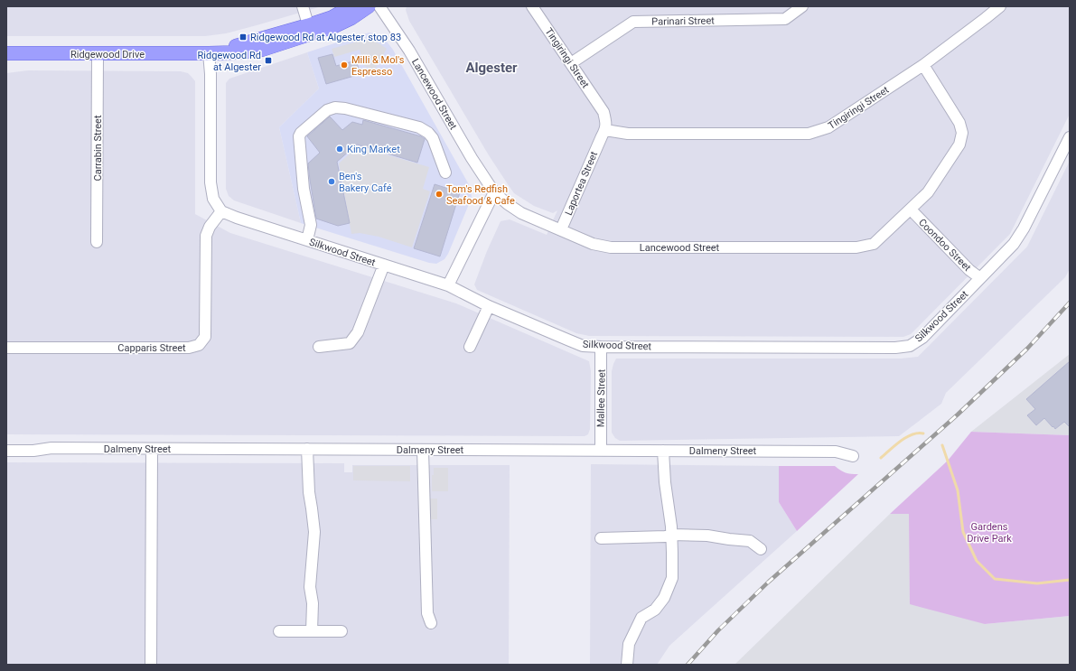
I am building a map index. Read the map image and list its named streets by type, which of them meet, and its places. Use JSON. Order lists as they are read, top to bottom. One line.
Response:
{"streets":{"main road":["Ridgewood Drive"],"street":["Parinari Street","Tingiringi Street","Lancewood Street","Carrabin Street","Laportea Street","Coondoo Street","Silkwood Street","Capparis Street","Mallee Street","Dalmeny Street"]},"crossings":[["Parinari Street","Tingiringi Street"],["Ridgewood Drive","Carrabin Street"],["Tingiringi Street","Lancewood Street"],["Tingiringi Street","Laportea Street"],["Lancewood Street","Laportea Street"],["Lancewood Street","Coondoo Street"],["Coondoo Street","Silkwood Street"],["Silkwood Street","Capparis Street"],["Silkwood Street","Mallee Street"],["Mallee Street","Dalmeny Street"]],"districts":["Algester"],"parks":["Gardens Drive Park"],"places":{"transit":["Ridgewood Rd at Algester, stop 83","Ridgewood Rd at Algester"],"other":["Milli & Mol's Espresso","King Market","Ben's Bakery Café","Tom's Redfish Seafood & Cafe"]}}
